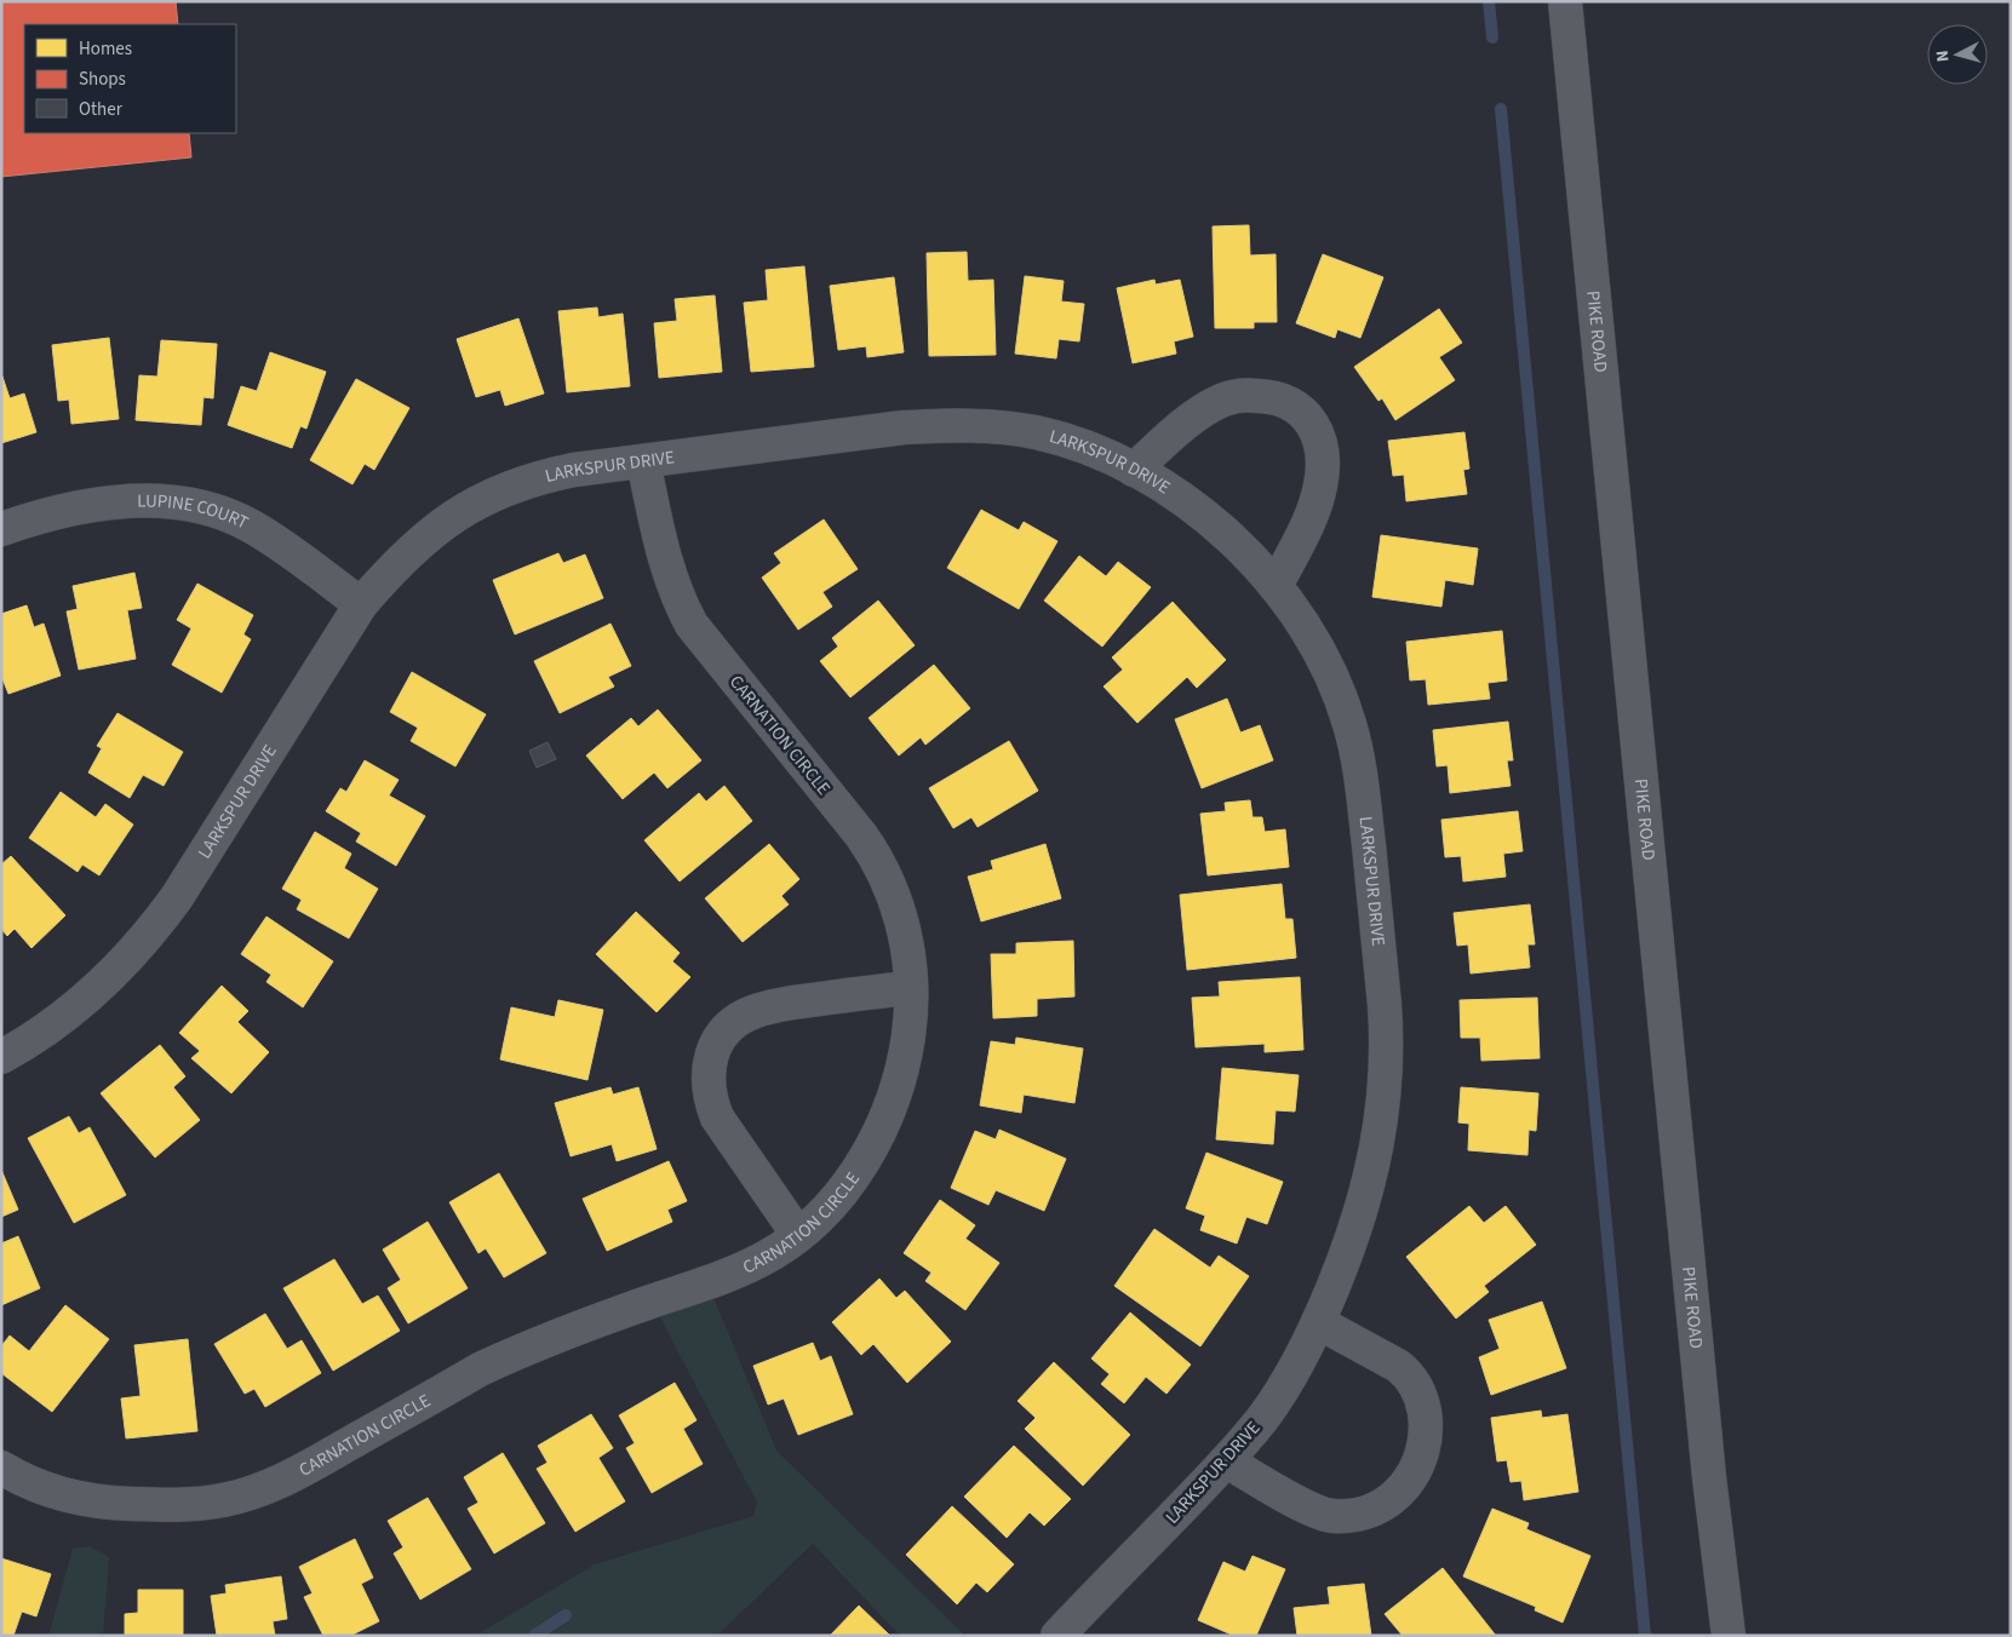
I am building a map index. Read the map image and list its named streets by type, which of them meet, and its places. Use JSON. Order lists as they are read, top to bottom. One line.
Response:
{"streets":{"street":["PIKE ROAD","LARKSPUR DRIVE","LUPINE COURT","CARNATION CIRCLE"]},"crossings":[["LARKSPUR DRIVE","LUPINE COURT"],["LARKSPUR DRIVE","CARNATION CIRCLE"]],"legend":["Homes","Shops","Other"],"north":"left"}
